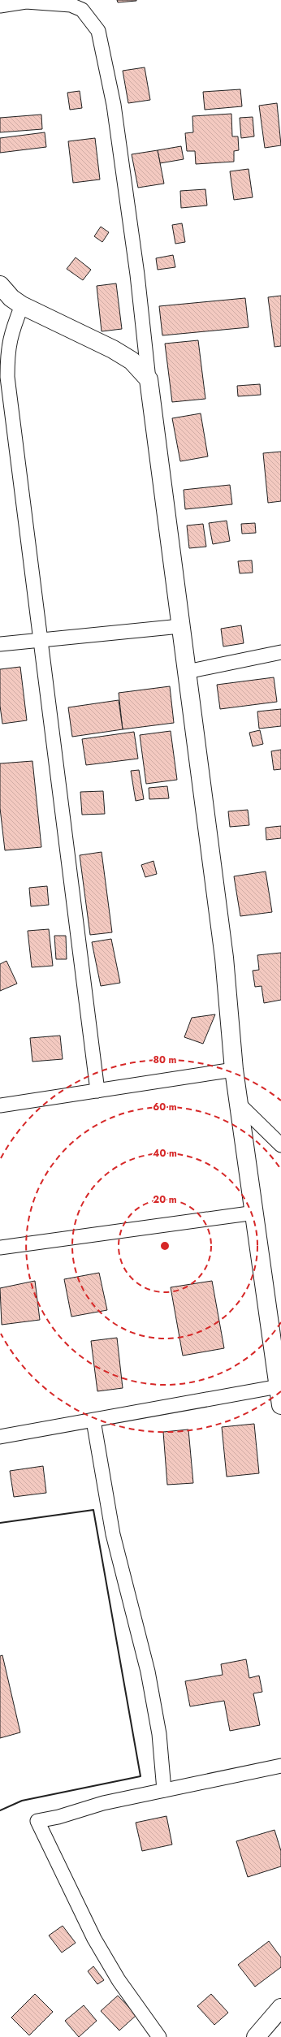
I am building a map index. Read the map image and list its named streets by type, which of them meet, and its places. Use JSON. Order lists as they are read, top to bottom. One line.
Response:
{"rings":["80 m","60 m","40 m","20 m"]}
